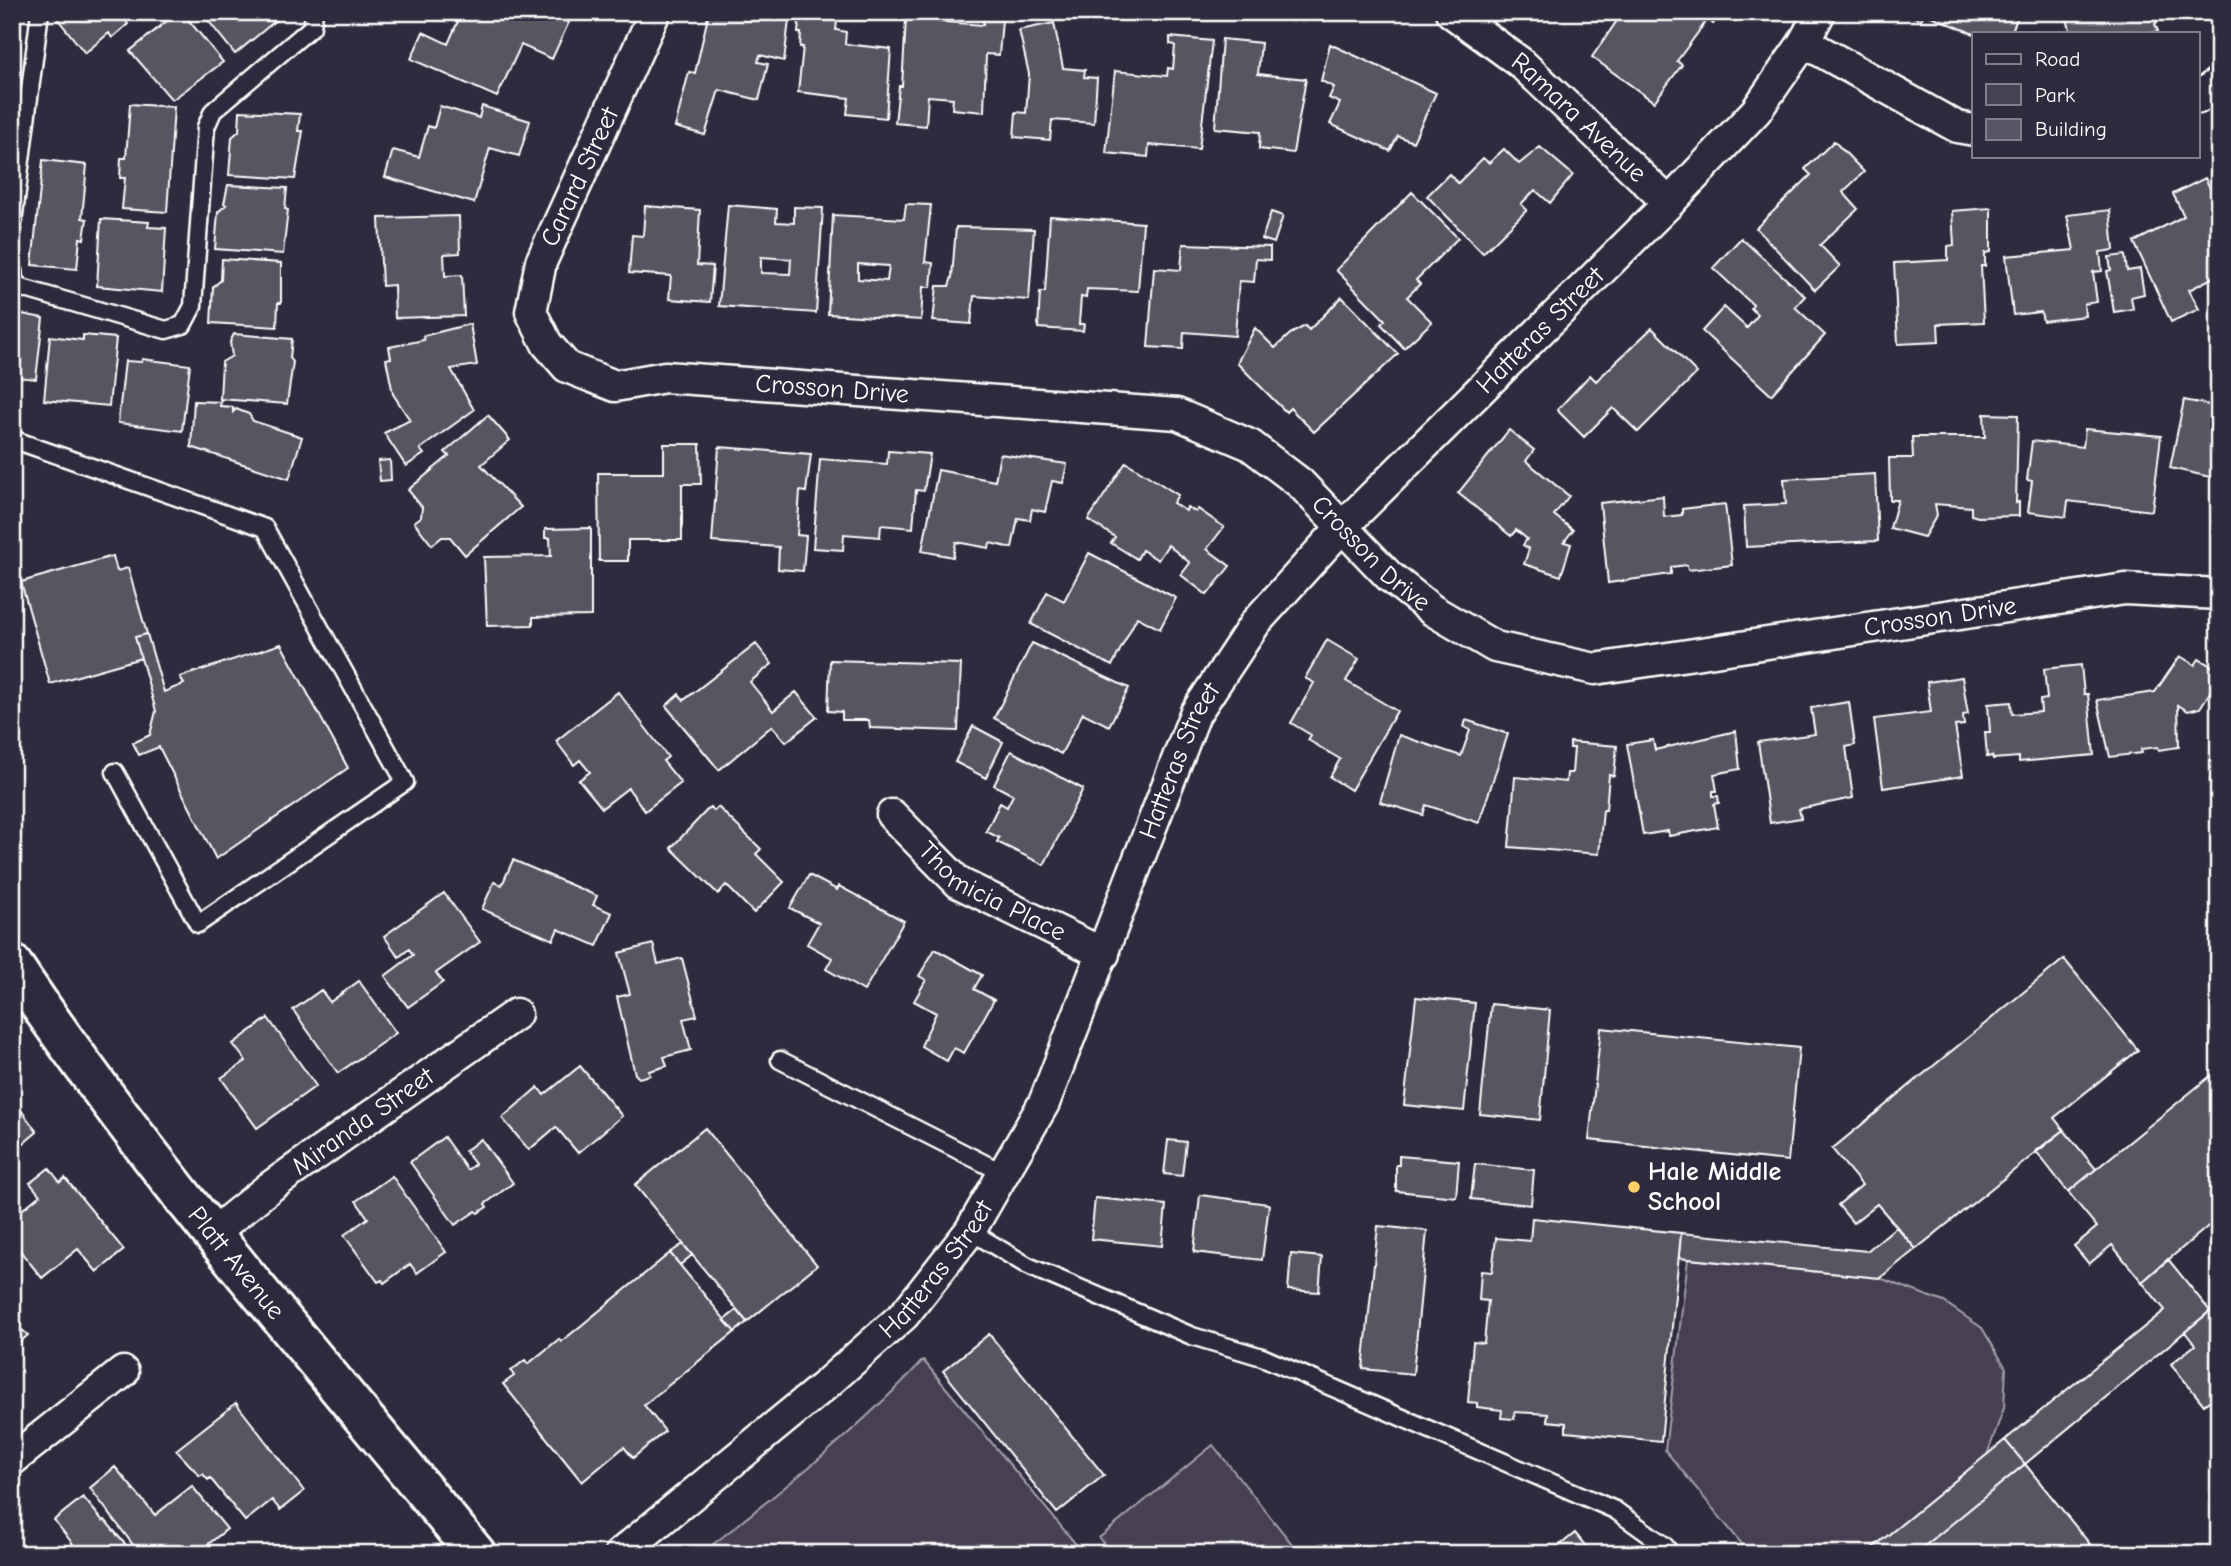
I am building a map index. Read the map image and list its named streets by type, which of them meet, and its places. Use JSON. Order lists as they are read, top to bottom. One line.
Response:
{"streets":{"main road":["Platt Avenue"],"street":["Ramara Avenue","Carard Street","Hatteras Street","Crosson Drive","Thomicia Place","Miranda Street"]},"crossings":[["Ramara Avenue","Hatteras Street"],["Carard Street","Crosson Drive"],["Hatteras Street","Crosson Drive"],["Hatteras Street","Thomicia Place"],["Miranda Street","Platt Avenue"]],"places":["Hale Middle School"],"legend":["Road","Park","Building"]}
